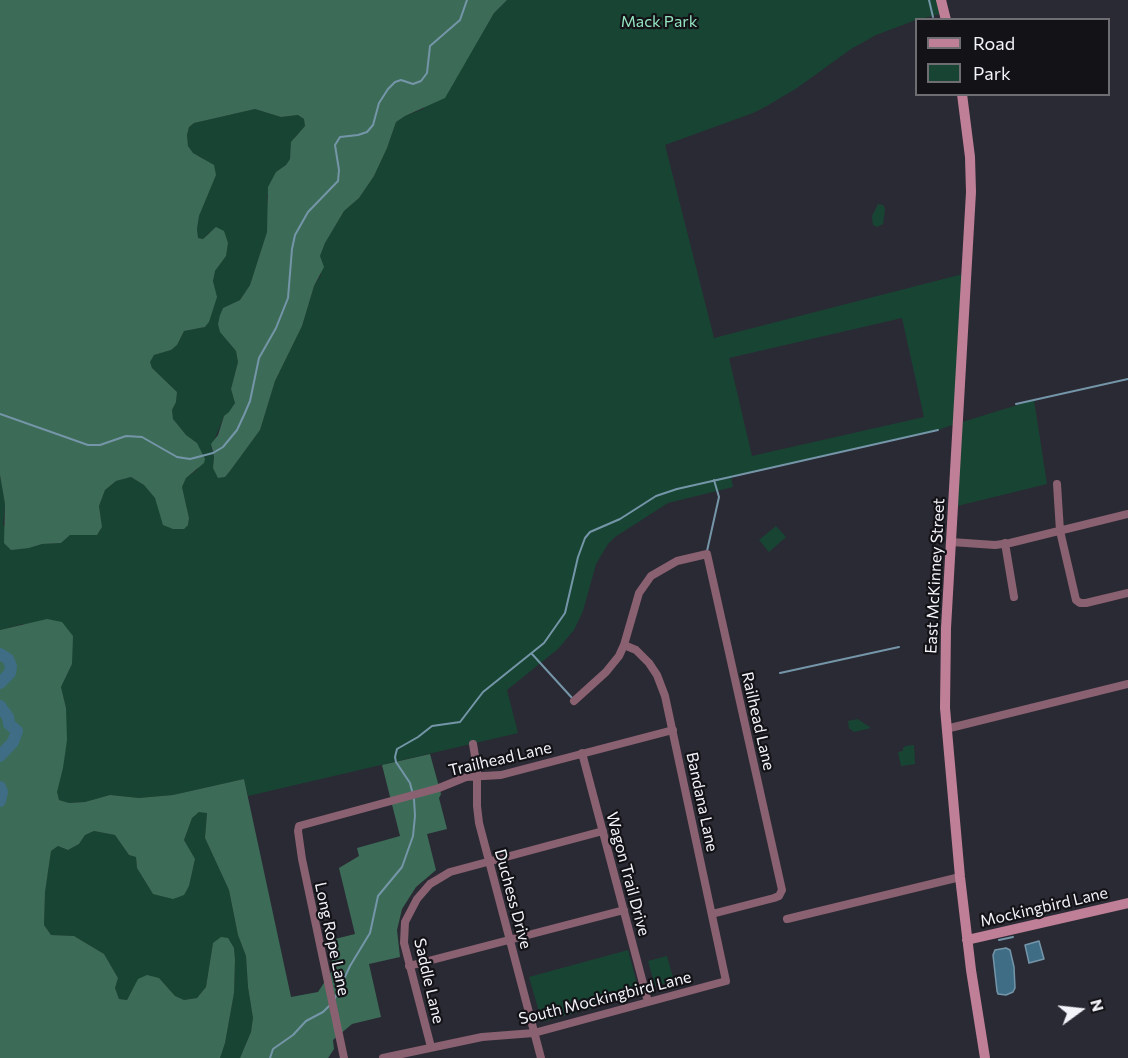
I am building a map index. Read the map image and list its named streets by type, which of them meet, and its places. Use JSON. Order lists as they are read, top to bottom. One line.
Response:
{"streets":{"main road":["East McKinney Street","Mockingbird Lane"],"street":["Railhead Lane","Trailhead Lane","Bandana Lane","Wagon Trail Drive","Duchess Drive","Long Rope Lane","Saddle Lane","South Mockingbird Lane"]},"crossings":[["East McKinney Street","Mockingbird Lane"],["Railhead Lane","Bandana Lane"],["Trailhead Lane","Bandana Lane"],["Trailhead Lane","Wagon Trail Drive"],["Trailhead Lane","Duchess Drive"],["Trailhead Lane","Long Rope Lane"],["Bandana Lane","South Mockingbird Lane"],["Wagon Trail Drive","Saddle Lane"],["Wagon Trail Drive","South Mockingbird Lane"],["Duchess Drive","Saddle Lane"],["Duchess Drive","South Mockingbird Lane"],["Saddle Lane","South Mockingbird Lane"]],"parks":["Mack Park"],"legend":["Road","Park"],"north":"right"}
